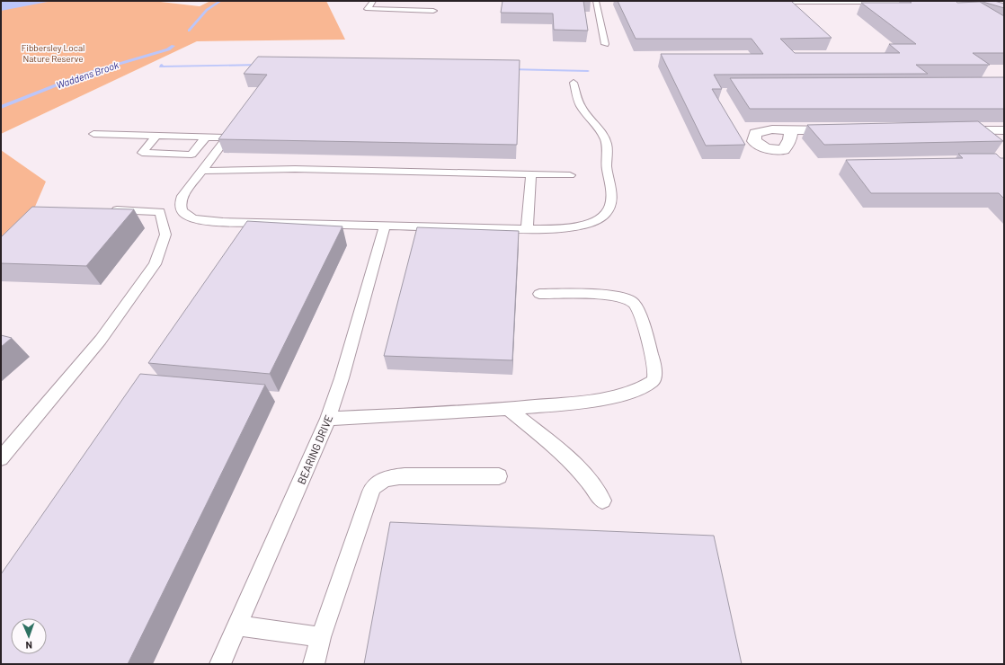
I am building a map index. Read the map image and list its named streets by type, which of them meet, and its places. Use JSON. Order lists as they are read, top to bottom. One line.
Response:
{"streets":{"lane":["BEARING DRIVE"]},"water":["Waddens Brook"],"parks":["Fibbersley Local Nature Reserve"],"north":"bottom"}
